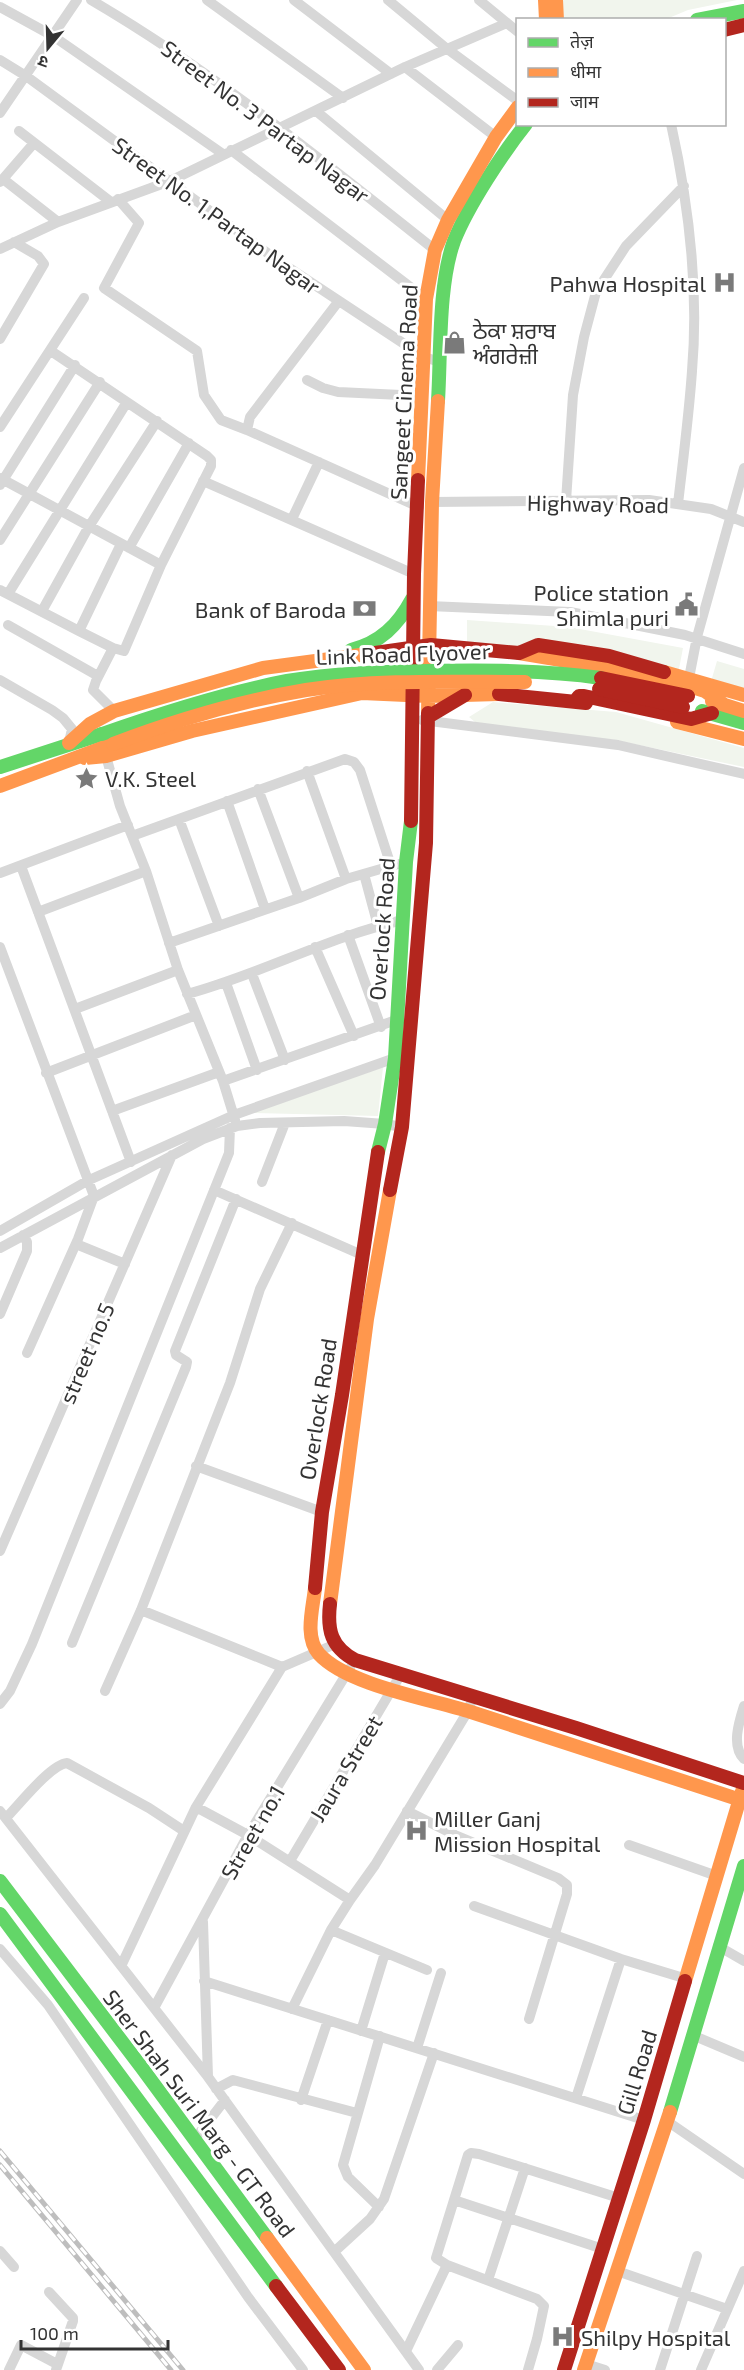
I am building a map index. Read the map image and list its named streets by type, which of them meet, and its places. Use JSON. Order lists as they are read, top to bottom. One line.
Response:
{"streets":{"street":["Street No. 3 Partap Nagar","Street No. 1,Partap Nagar","Sangeet Cinema Road","Highway Road","Link Road Flyover","Overlock Road","street no.5","Jaura Street","Street no.1","Gill Road","Sher Shah Suri Marg - GT Road"]},"crossings":[["Street No. 3 Partap Nagar","Sangeet Cinema Road"],["Street No. 1,Partap Nagar","Sangeet Cinema Road"],["Sangeet Cinema Road","Highway Road"],["Sangeet Cinema Road","Overlock Road"]],"places":{"hospital":["Pahwa Hospital","Miller Ganj Mission Hospital","Shilpy Hospital"],"shop":["ਠੇਕਾ ਸ਼ਰਾਬ ਅੰਗਰੇਜ਼ੀ"],"public building":["Police station Shimla puri"],"bank":["Bank of Baroda"],"place":["V.K. Steel"]},"legend":["तेज़","धीमा","जाम"],"scale_bar":"100 m","north":"bottom"}
